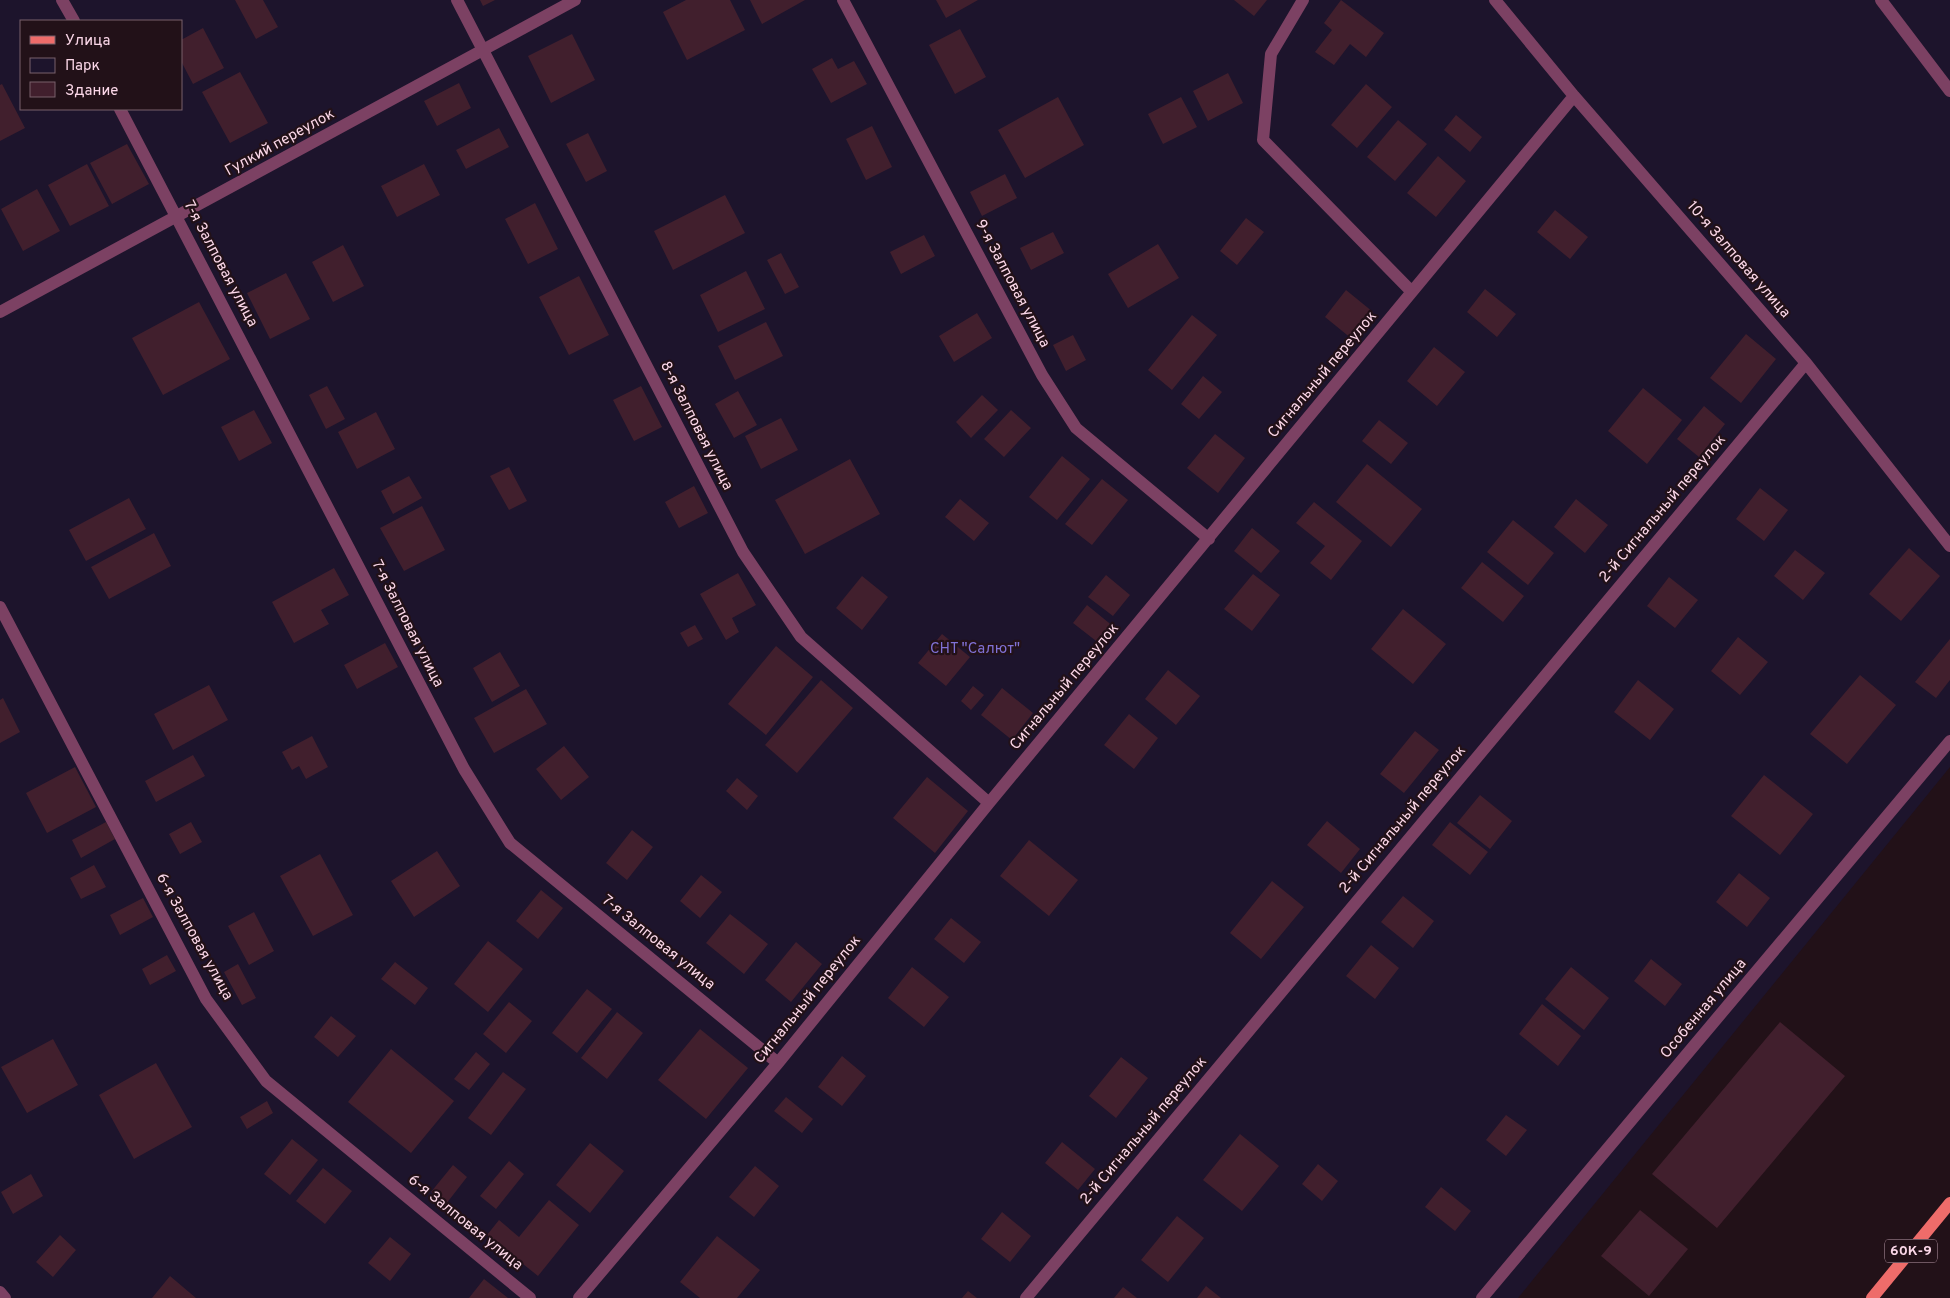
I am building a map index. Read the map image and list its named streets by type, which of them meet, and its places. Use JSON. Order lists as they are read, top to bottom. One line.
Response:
{"streets":{"main road":["60К-9"],"street":["Гулкий переулок","10-я Залповая улица","7-я Залповая улица","9-я Залповая улица","Сигнальный переулок","8-я Залповая улица","2-й Сигнальный переулок","6-я Залповая улица","Особенная улица"]},"crossings":[["Гулкий переулок","7-я Залповая улица"],["Гулкий переулок","8-я Залповая улица"],["10-я Залповая улица","Сигнальный переулок"],["10-я Залповая улица","2-й Сигнальный переулок"],["7-я Залповая улица","Сигнальный переулок"],["9-я Залповая улица","Сигнальный переулок"],["Сигнальный переулок","8-я Залповая улица"]],"parks":["СНТ \"Салют\""],"legend":["Улица","Парк","Здание"]}
